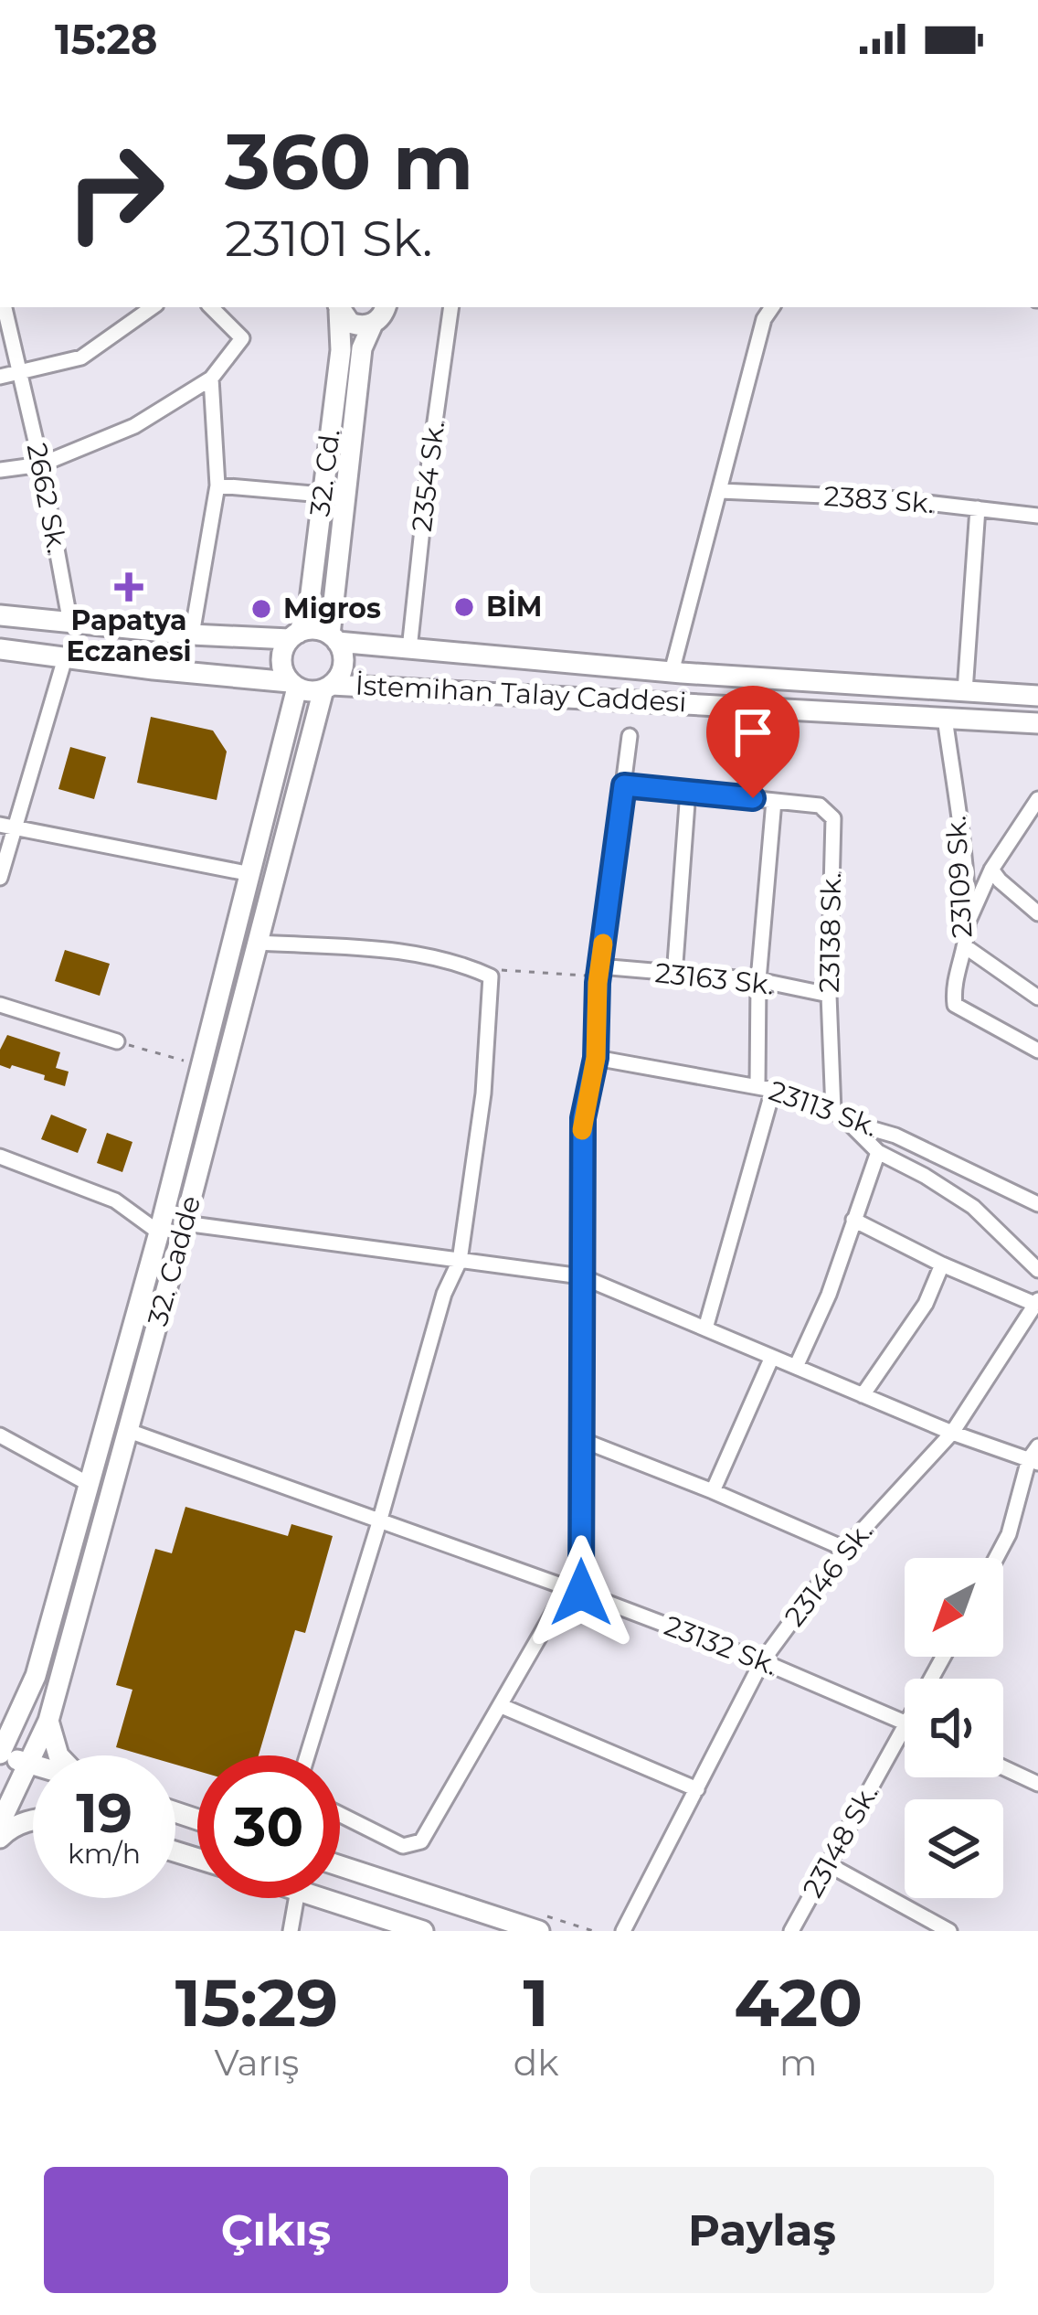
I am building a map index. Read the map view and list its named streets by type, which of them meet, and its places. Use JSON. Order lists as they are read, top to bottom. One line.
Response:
{"streets":{"main road":["32. Cd.","İstemihan Talay Caddesi","32. Cadde"],"street":["2354 Sk.","2662 Sk.","2383 Sk.","23109 Sk.","23138 Sk.","23163 Sk.","23113 Sk.","23146 Sk.","23132 Sk.","23148 Sk."]},"crossings":[["32. Cd.","İstemihan Talay Caddesi"],["32. Cd.","32. Cadde"],["2354 Sk.","İstemihan Talay Caddesi"],["İstemihan Talay Caddesi","23109 Sk."],["İstemihan Talay Caddesi","32. Cadde"],["23138 Sk.","23163 Sk."],["23138 Sk.","23113 Sk."],["32. Cadde","23132 Sk."],["23146 Sk.","23132 Sk."]],"places":{"health":["Papatya Eczanesi"],"other":["BİM","Migros"]},"north":"bottom left","page":{"status":"15:28","turn":["360 m","23101 Sk."],"speed":"19 km/h","limit":"30","eta":["15:29","Varış","1","dk","420","m"],"buttons":["Çıkış","Paylaş"]}}
